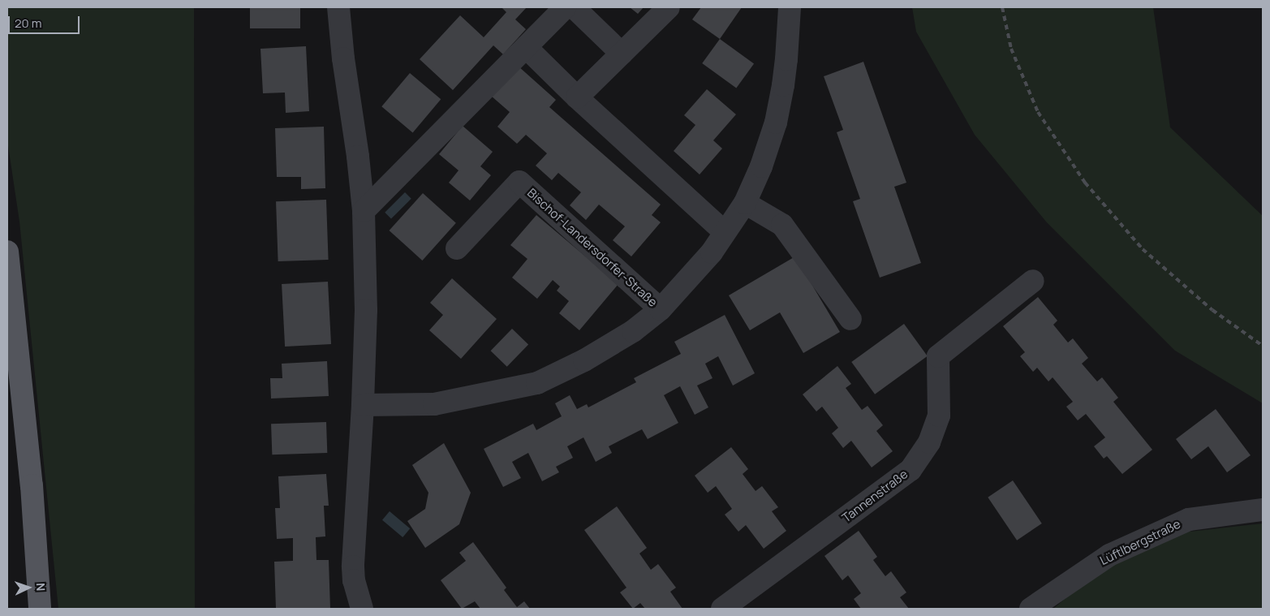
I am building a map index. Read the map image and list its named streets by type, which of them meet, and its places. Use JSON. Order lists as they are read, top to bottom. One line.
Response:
{"streets":{"street":["Bischof-Landersdorfer-Straße","Tannenstraße","Lüftlbergstraße"]},"scale_bar":"20 m","north":"right"}
